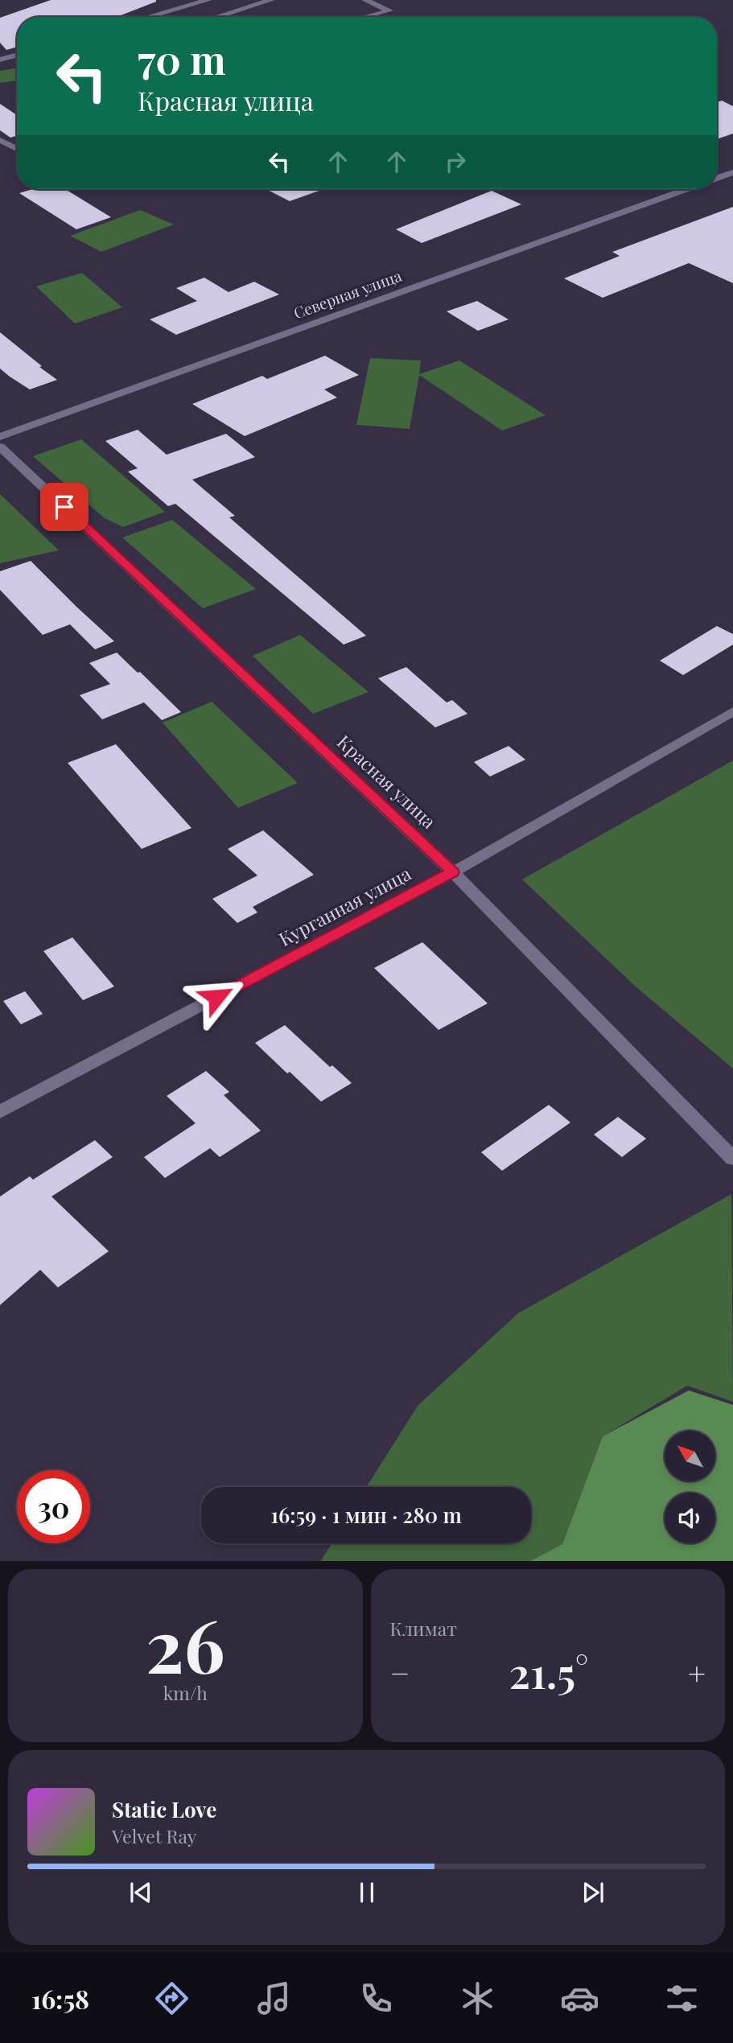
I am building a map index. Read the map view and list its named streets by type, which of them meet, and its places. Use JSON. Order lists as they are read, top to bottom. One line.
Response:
{"streets":{"street":["Северная улица","Красная улица","Курганная улица"]},"crossings":[["Красная улица","Курганная улица"]],"north":"top left","page":{"turn":["70 m","Красная улица"],"limit":"30","trip":"16:59 · 1 мин · 280 m","tile":[["26","km/h"],"Климат"],"heat":["−","21.5°","+"],"song":["Static Love","Velvet Ray"],"tabs":"16:58"}}
